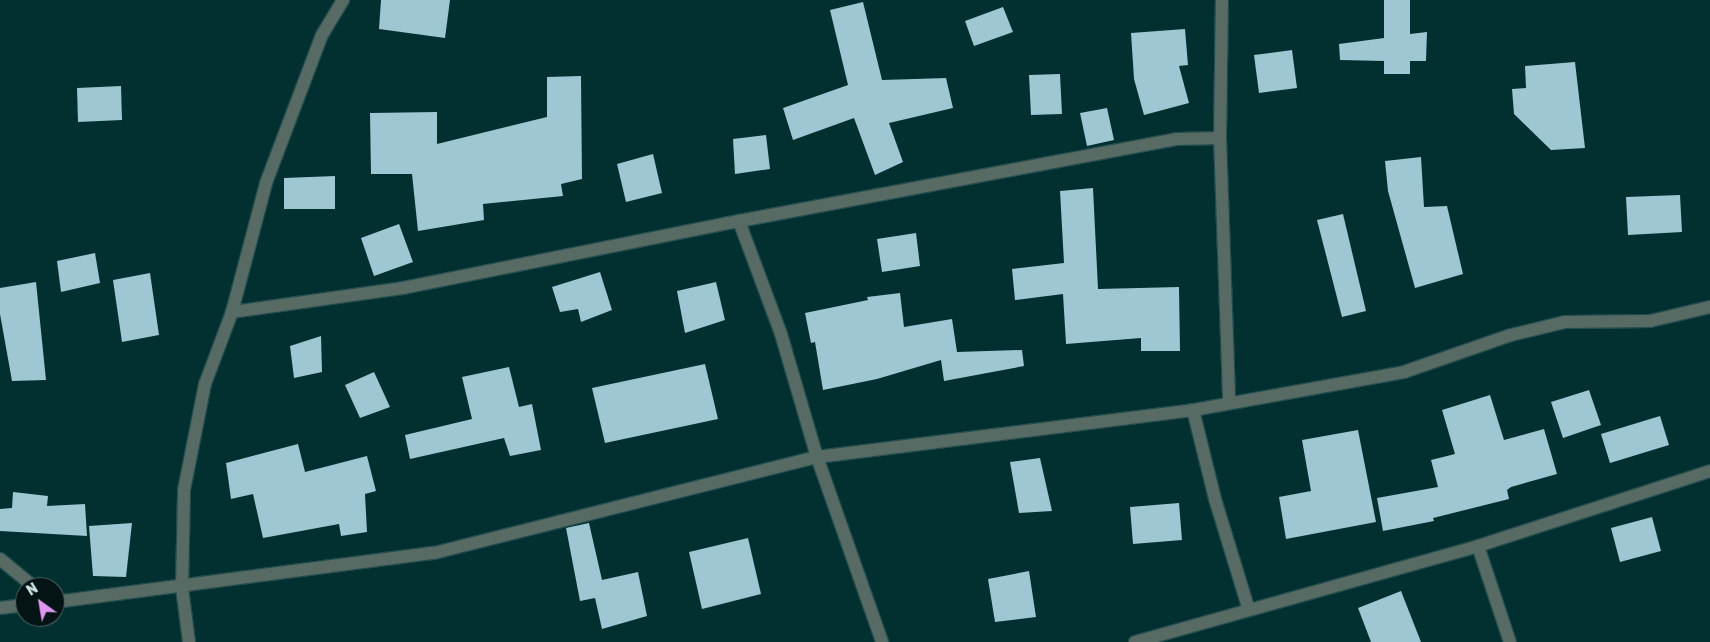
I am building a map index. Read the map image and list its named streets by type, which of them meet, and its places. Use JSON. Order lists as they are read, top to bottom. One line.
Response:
{"north":"top left"}
